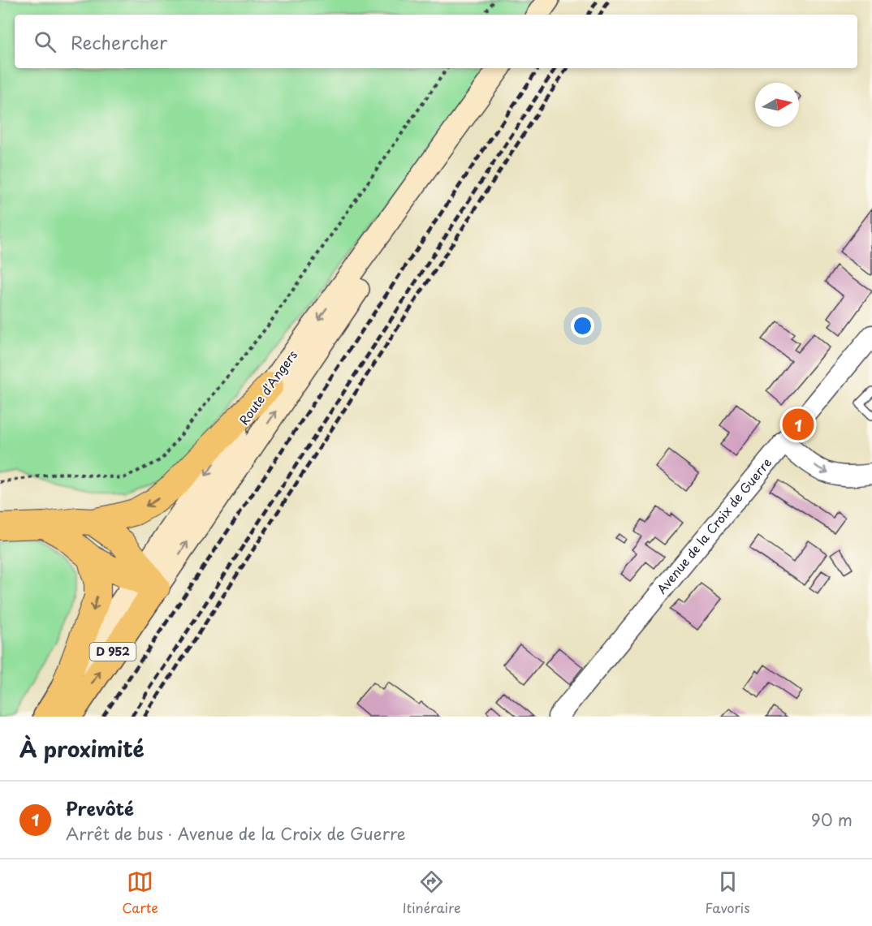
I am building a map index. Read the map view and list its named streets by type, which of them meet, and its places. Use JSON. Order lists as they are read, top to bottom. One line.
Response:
{"streets":{"main road":["Route d'Angers","D 952"],"street":["Avenue de la Croix de Guerre"]},"north":"right","page":{"search":"Rechercher","pins":"1","heading":"À proximité","list":[{"mark":"1","name":"Prevôté","note":"Arrêt de bus · Avenue de la Croix de Guerre","value":"90 m"}],"nav":["Carte","Itinéraire","Favoris"]}}
